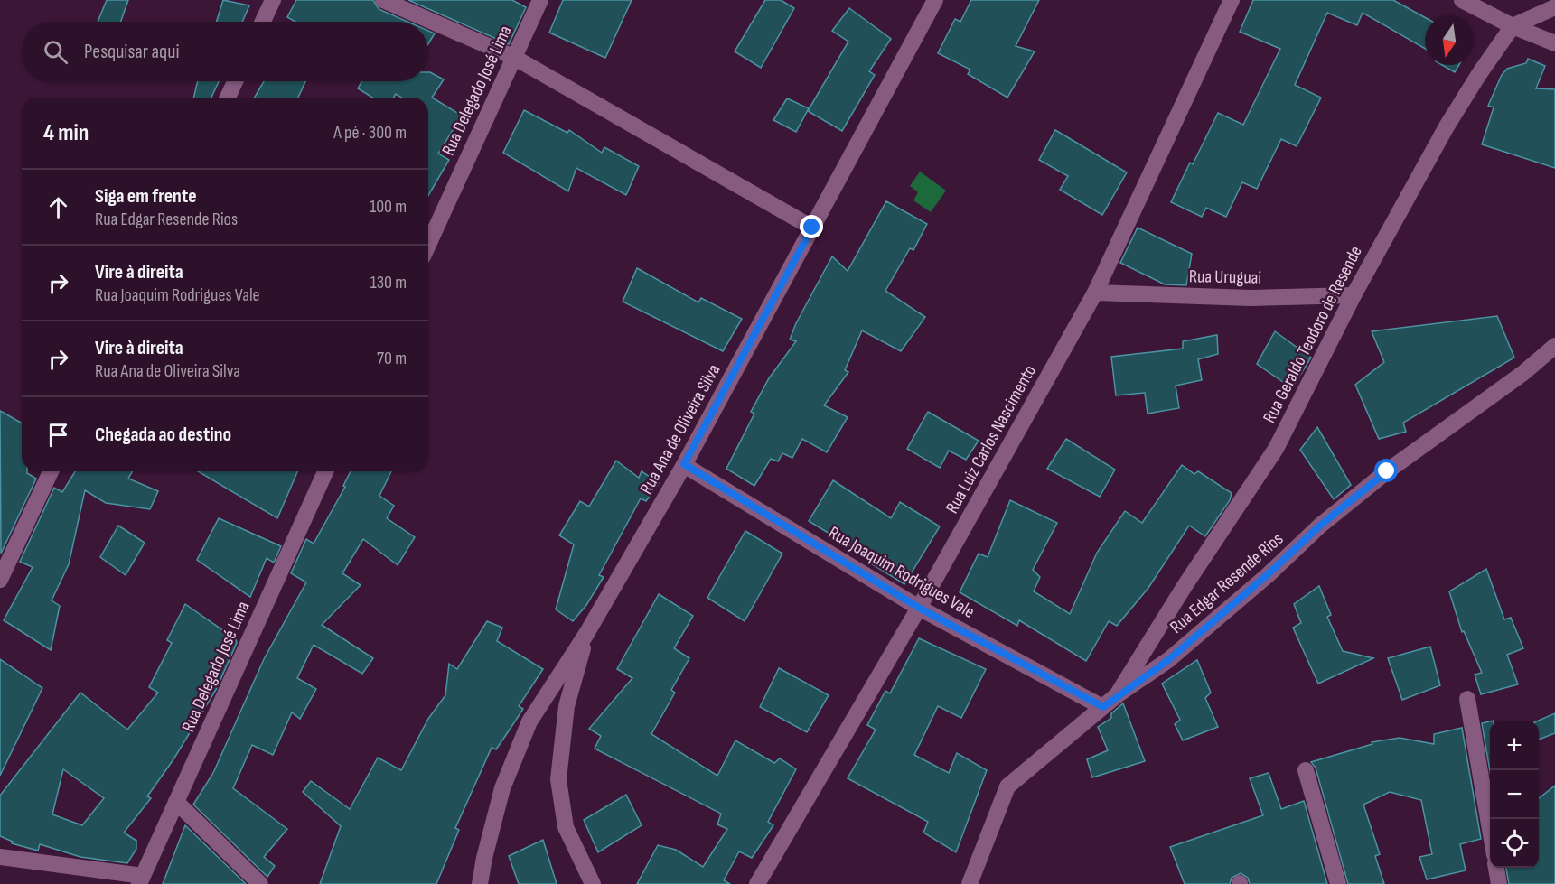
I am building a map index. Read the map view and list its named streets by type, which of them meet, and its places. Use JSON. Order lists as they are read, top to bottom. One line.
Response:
{"streets":{"street":["Rua Delegado José Lima","Rua Uruguai","Rua Geraldo Teodoro de Resende","Rua Ana de Oliveira Silva","Rua Luiz Carlos Nascimento","Rua Joaquim Rodrigues Vale","Rua Edgar Resende Rios"]},"crossings":[["Rua Uruguai","Rua Geraldo Teodoro de Resende"],["Rua Uruguai","Rua Luiz Carlos Nascimento"],["Rua Geraldo Teodoro de Resende","Rua Edgar Resende Rios"],["Rua Ana de Oliveira Silva","Rua Joaquim Rodrigues Vale"],["Rua Luiz Carlos Nascimento","Rua Joaquim Rodrigues Vale"],["Rua Joaquim Rodrigues Vale","Rua Edgar Resende Rios"]],"north":"bottom","page":{"search":"Pesquisar aqui","heading":["4 min","A pé · 300 m"],"list":[["Siga em frente","Rua Edgar Resende Rios","100 m"],["Vire à direita","Rua Joaquim Rodrigues Vale","130 m"],["Vire à direita","Rua Ana de Oliveira Silva","70 m"],"Chegada ao destino"],"map_buttons":["+","−"]}}
